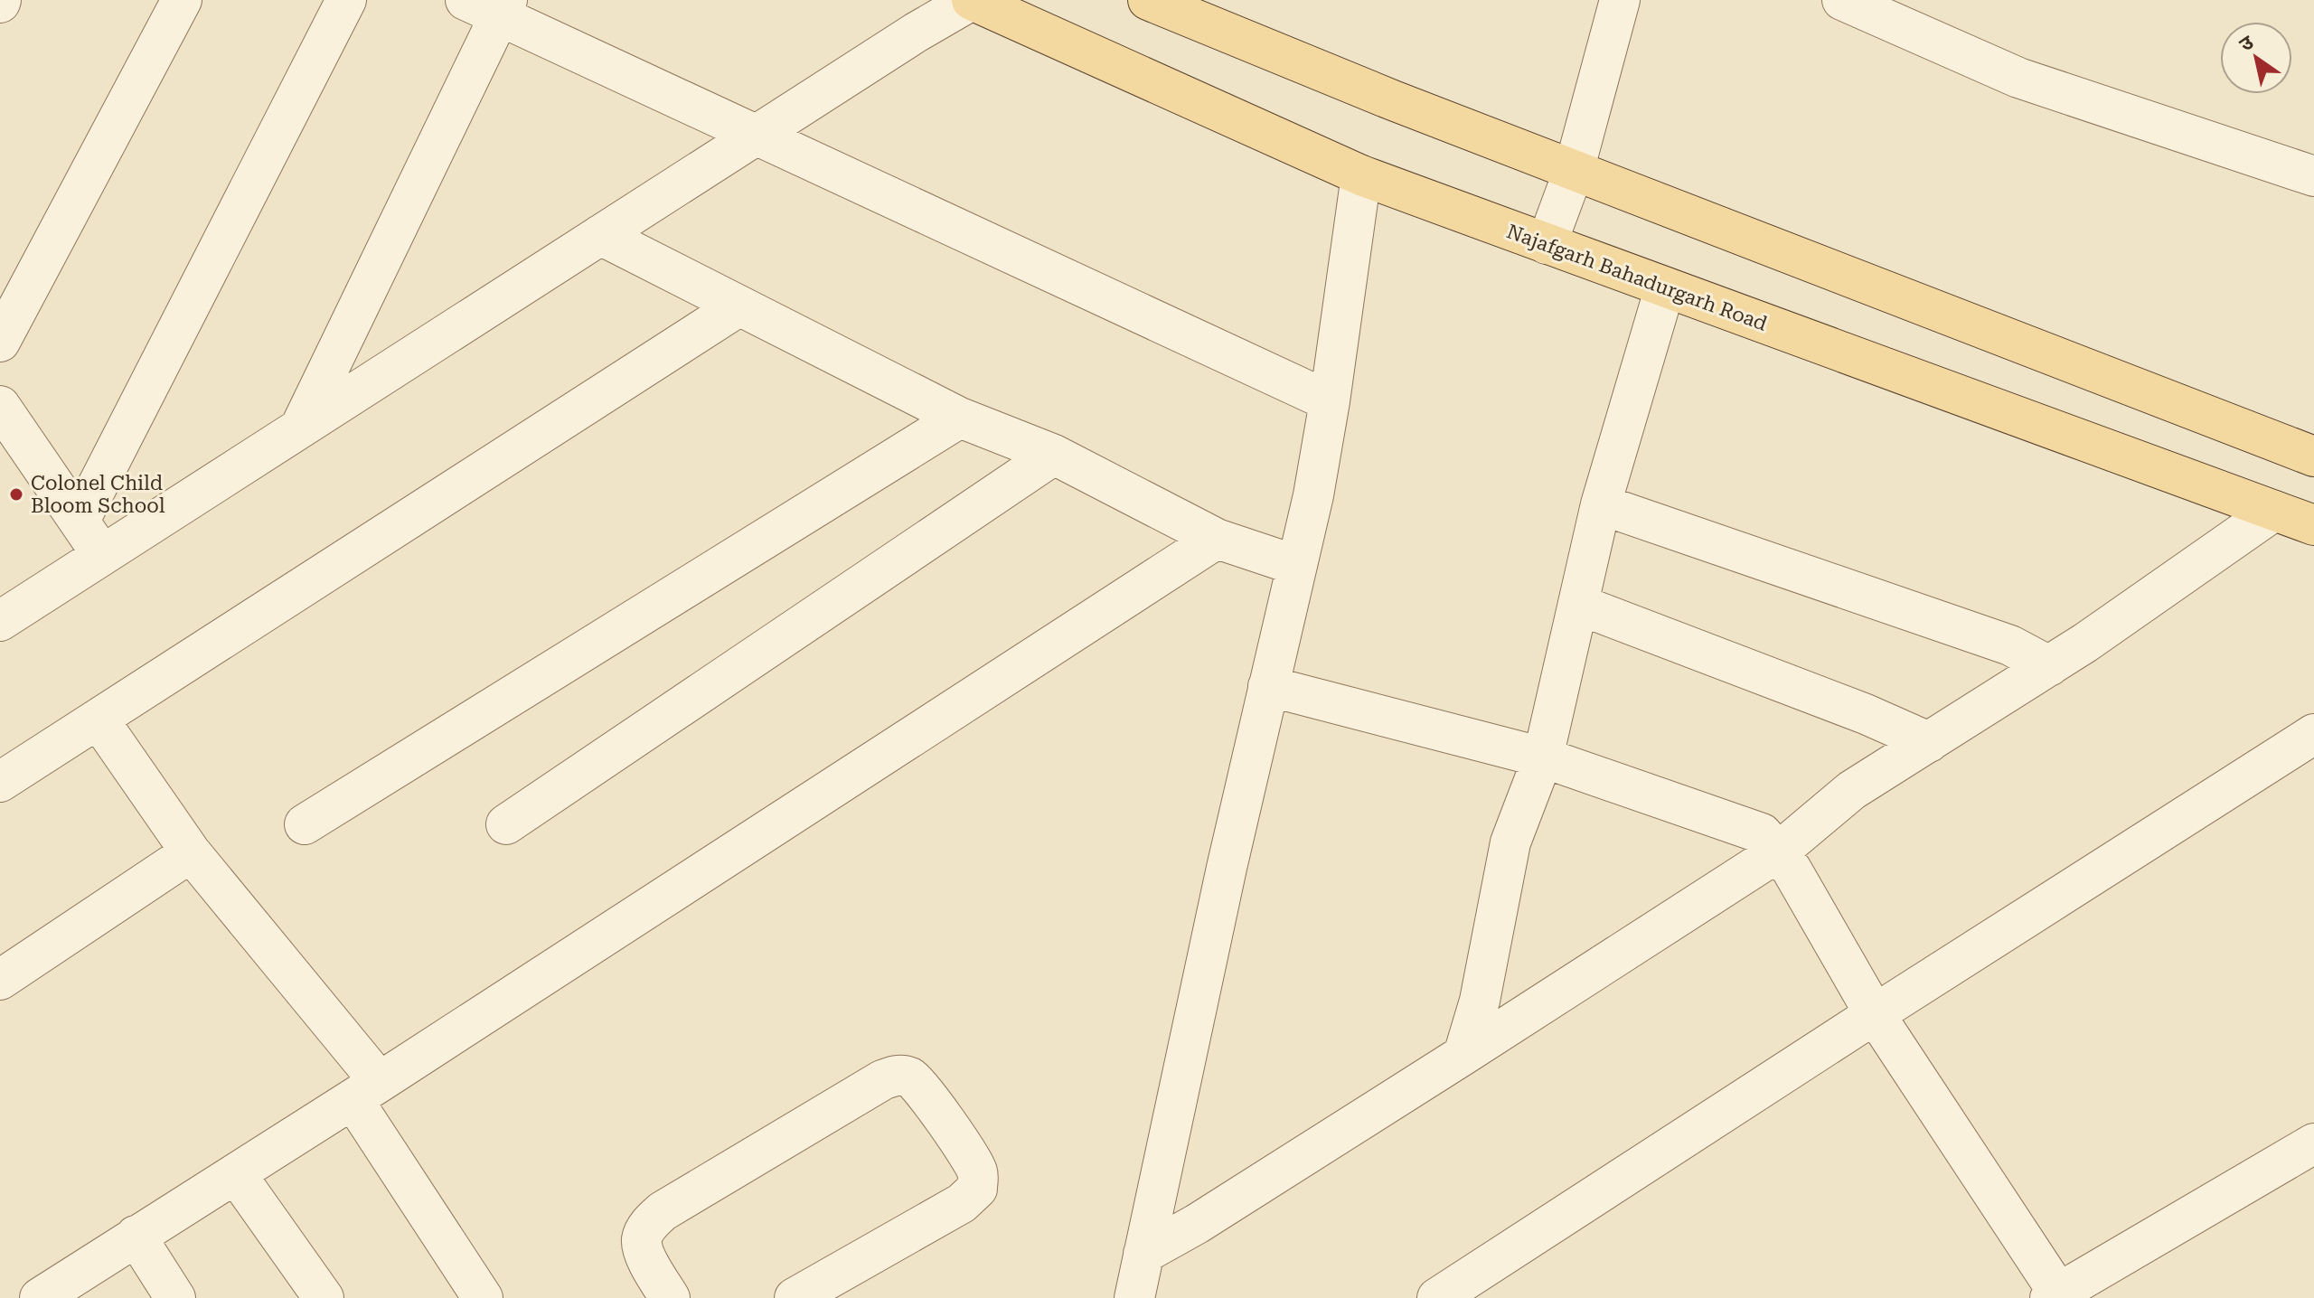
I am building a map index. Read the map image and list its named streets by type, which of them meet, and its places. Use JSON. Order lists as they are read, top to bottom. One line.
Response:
{"streets":{"main road":["Najafgarh Bahadurgarh Road"]},"places":["Colonel Child Bloom School"],"north":"top left"}
